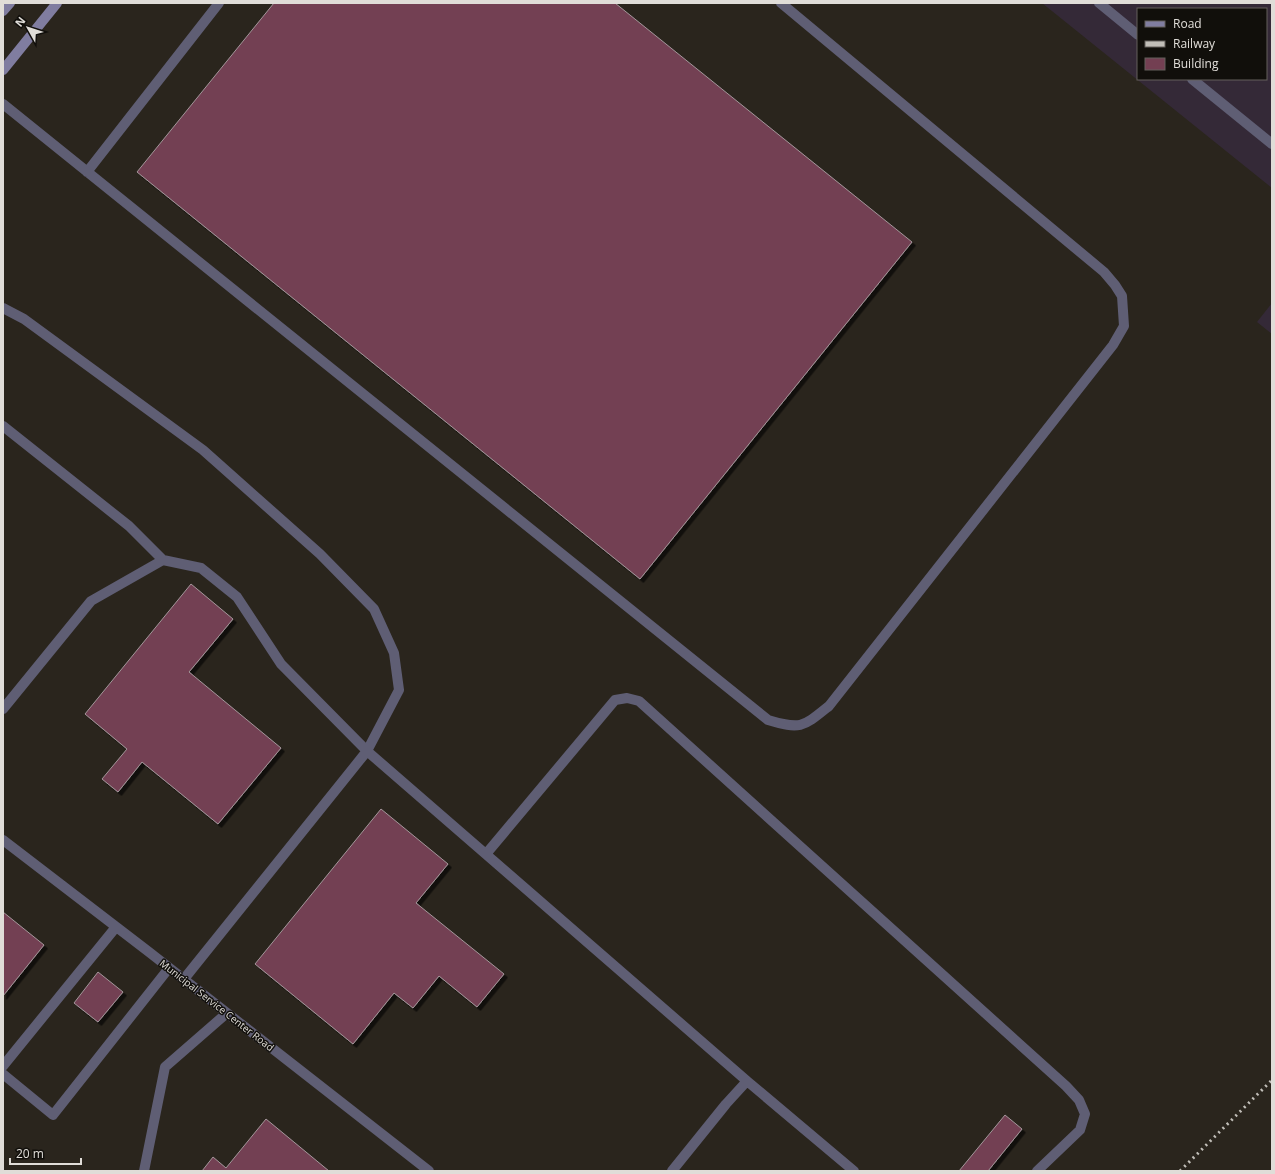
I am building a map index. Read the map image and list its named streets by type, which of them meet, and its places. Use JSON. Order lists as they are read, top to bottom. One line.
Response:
{"streets":{"lane":["Municipal Service Center Road"]},"legend":["Road","Railway","Building"],"scale_bar":"20 m","north":"top left"}
